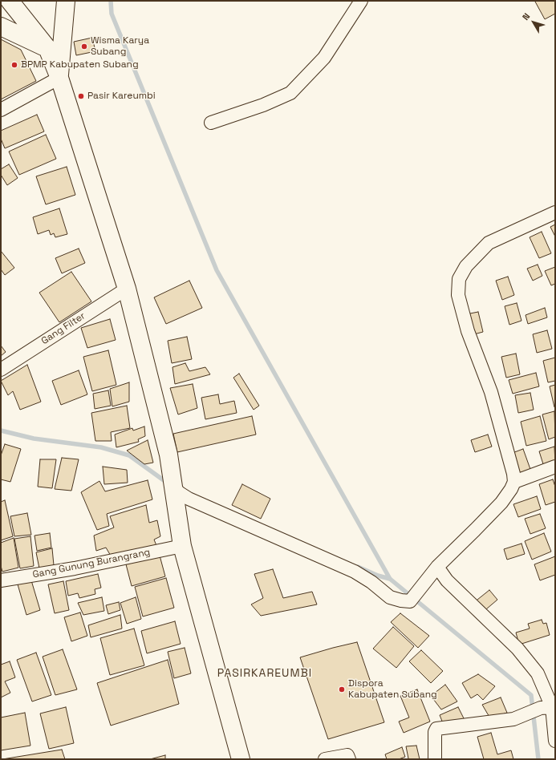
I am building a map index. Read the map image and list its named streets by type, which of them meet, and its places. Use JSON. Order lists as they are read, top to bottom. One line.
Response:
{"streets":{"street":["Gang Filter","Gang Gunung Burangrang"]},"districts":["PASIRKAREUMBI"],"places":["Wisma Karya Subang","BPMP Kabupaten Subang","Pasir Kareumbi","Dispora Kabupaten Subang"],"north":"top left"}
